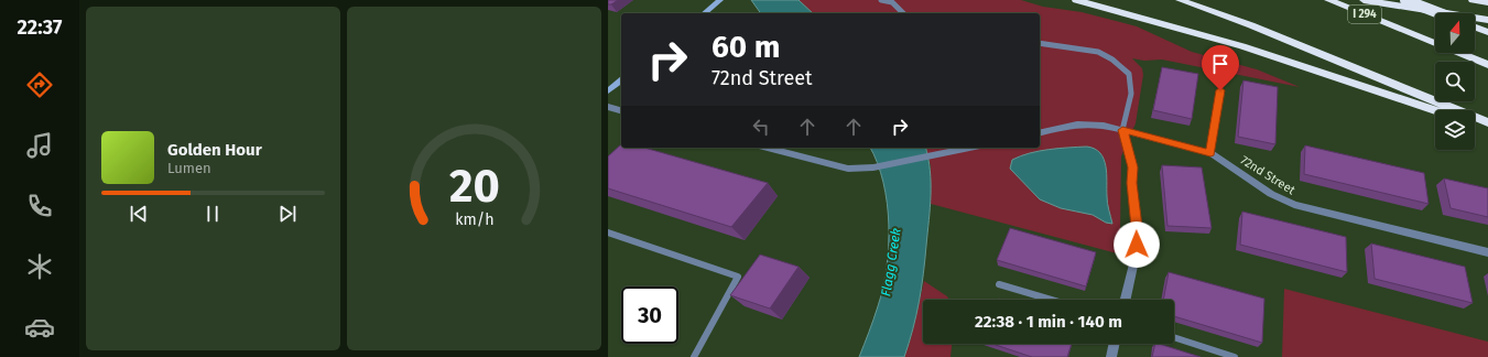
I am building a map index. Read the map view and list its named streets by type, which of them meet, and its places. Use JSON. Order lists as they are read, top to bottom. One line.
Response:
{"streets":{"highway":["I 294"],"street":["72nd Street"]},"water":["Flagg Creek"],"north":"top","page":{"tabs":"22:37","turn":["60 m","72nd Street"],"song":["Golden Hour","Lumen"],"limit":"30","trip":"22:38 · 1 min · 140 m","gauge":["20","km/h"]}}
